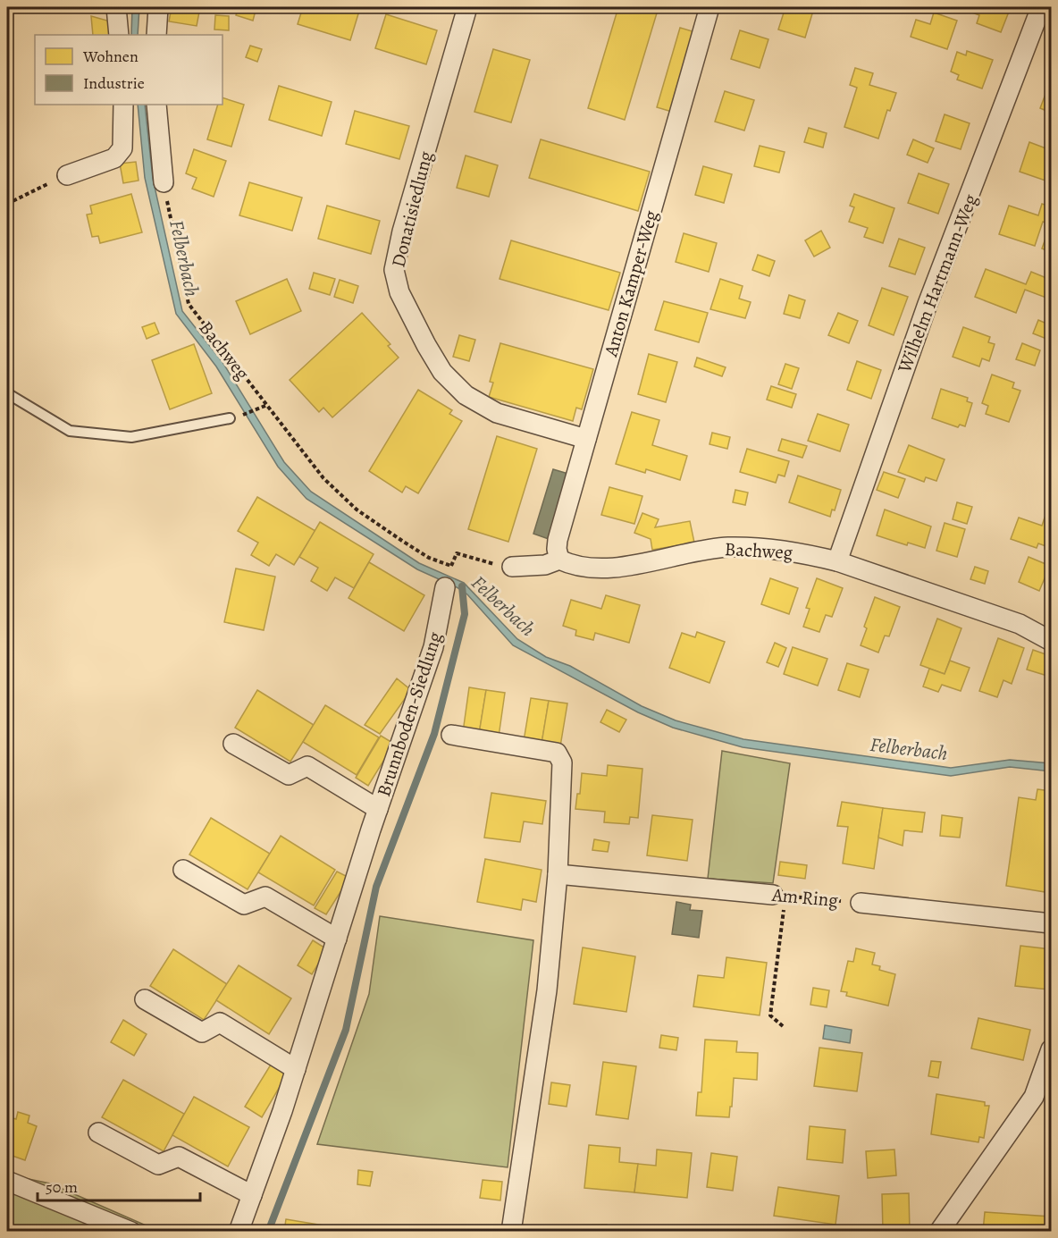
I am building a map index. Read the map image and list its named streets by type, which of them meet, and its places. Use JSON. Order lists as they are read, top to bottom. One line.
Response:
{"streets":{"street":["Donatisiedlung","Anton Kamper-Weg","Wilhelm Hartmann-Weg","Bachweg","Brunnboden-Siedlung","Am Ring"]},"crossings":[["Donatisiedlung","Anton Kamper-Weg"],["Anton Kamper-Weg","Bachweg"],["Wilhelm Hartmann-Weg","Bachweg"]],"water":["Felberbach"],"legend":["Wohnen","Industrie"],"scale_bar":"50 m"}
